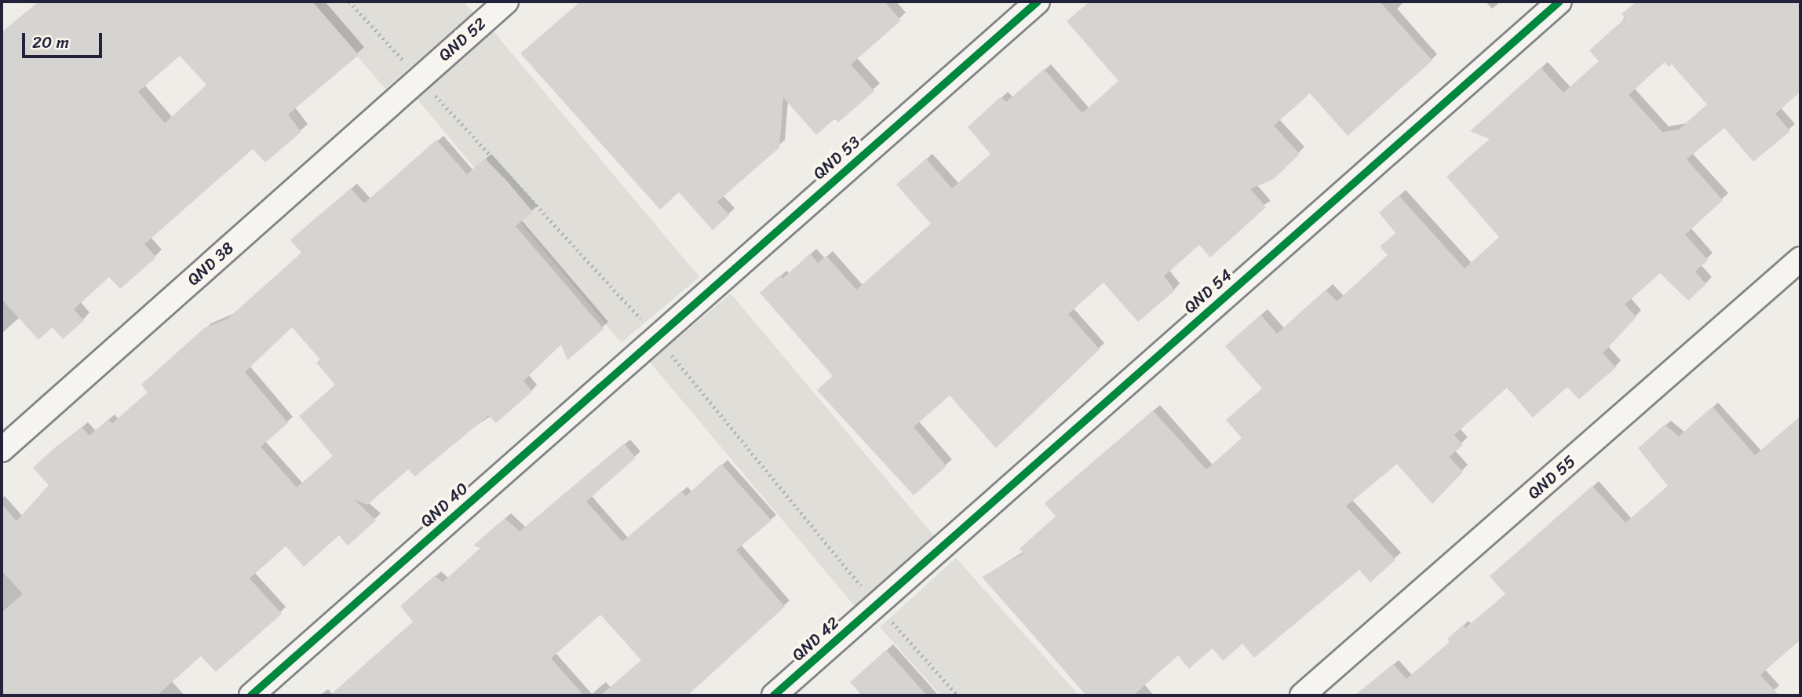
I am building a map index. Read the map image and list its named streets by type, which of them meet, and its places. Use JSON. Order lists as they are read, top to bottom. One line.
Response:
{"streets":{"street":["QND 52","QND 53","QND 38","QND 54","QND 55","QND 40","QND 42"]},"crossings":[["QND 52","QND 38"],["QND 53","QND 40"],["QND 54","QND 42"]],"scale_bar":"20 m"}
